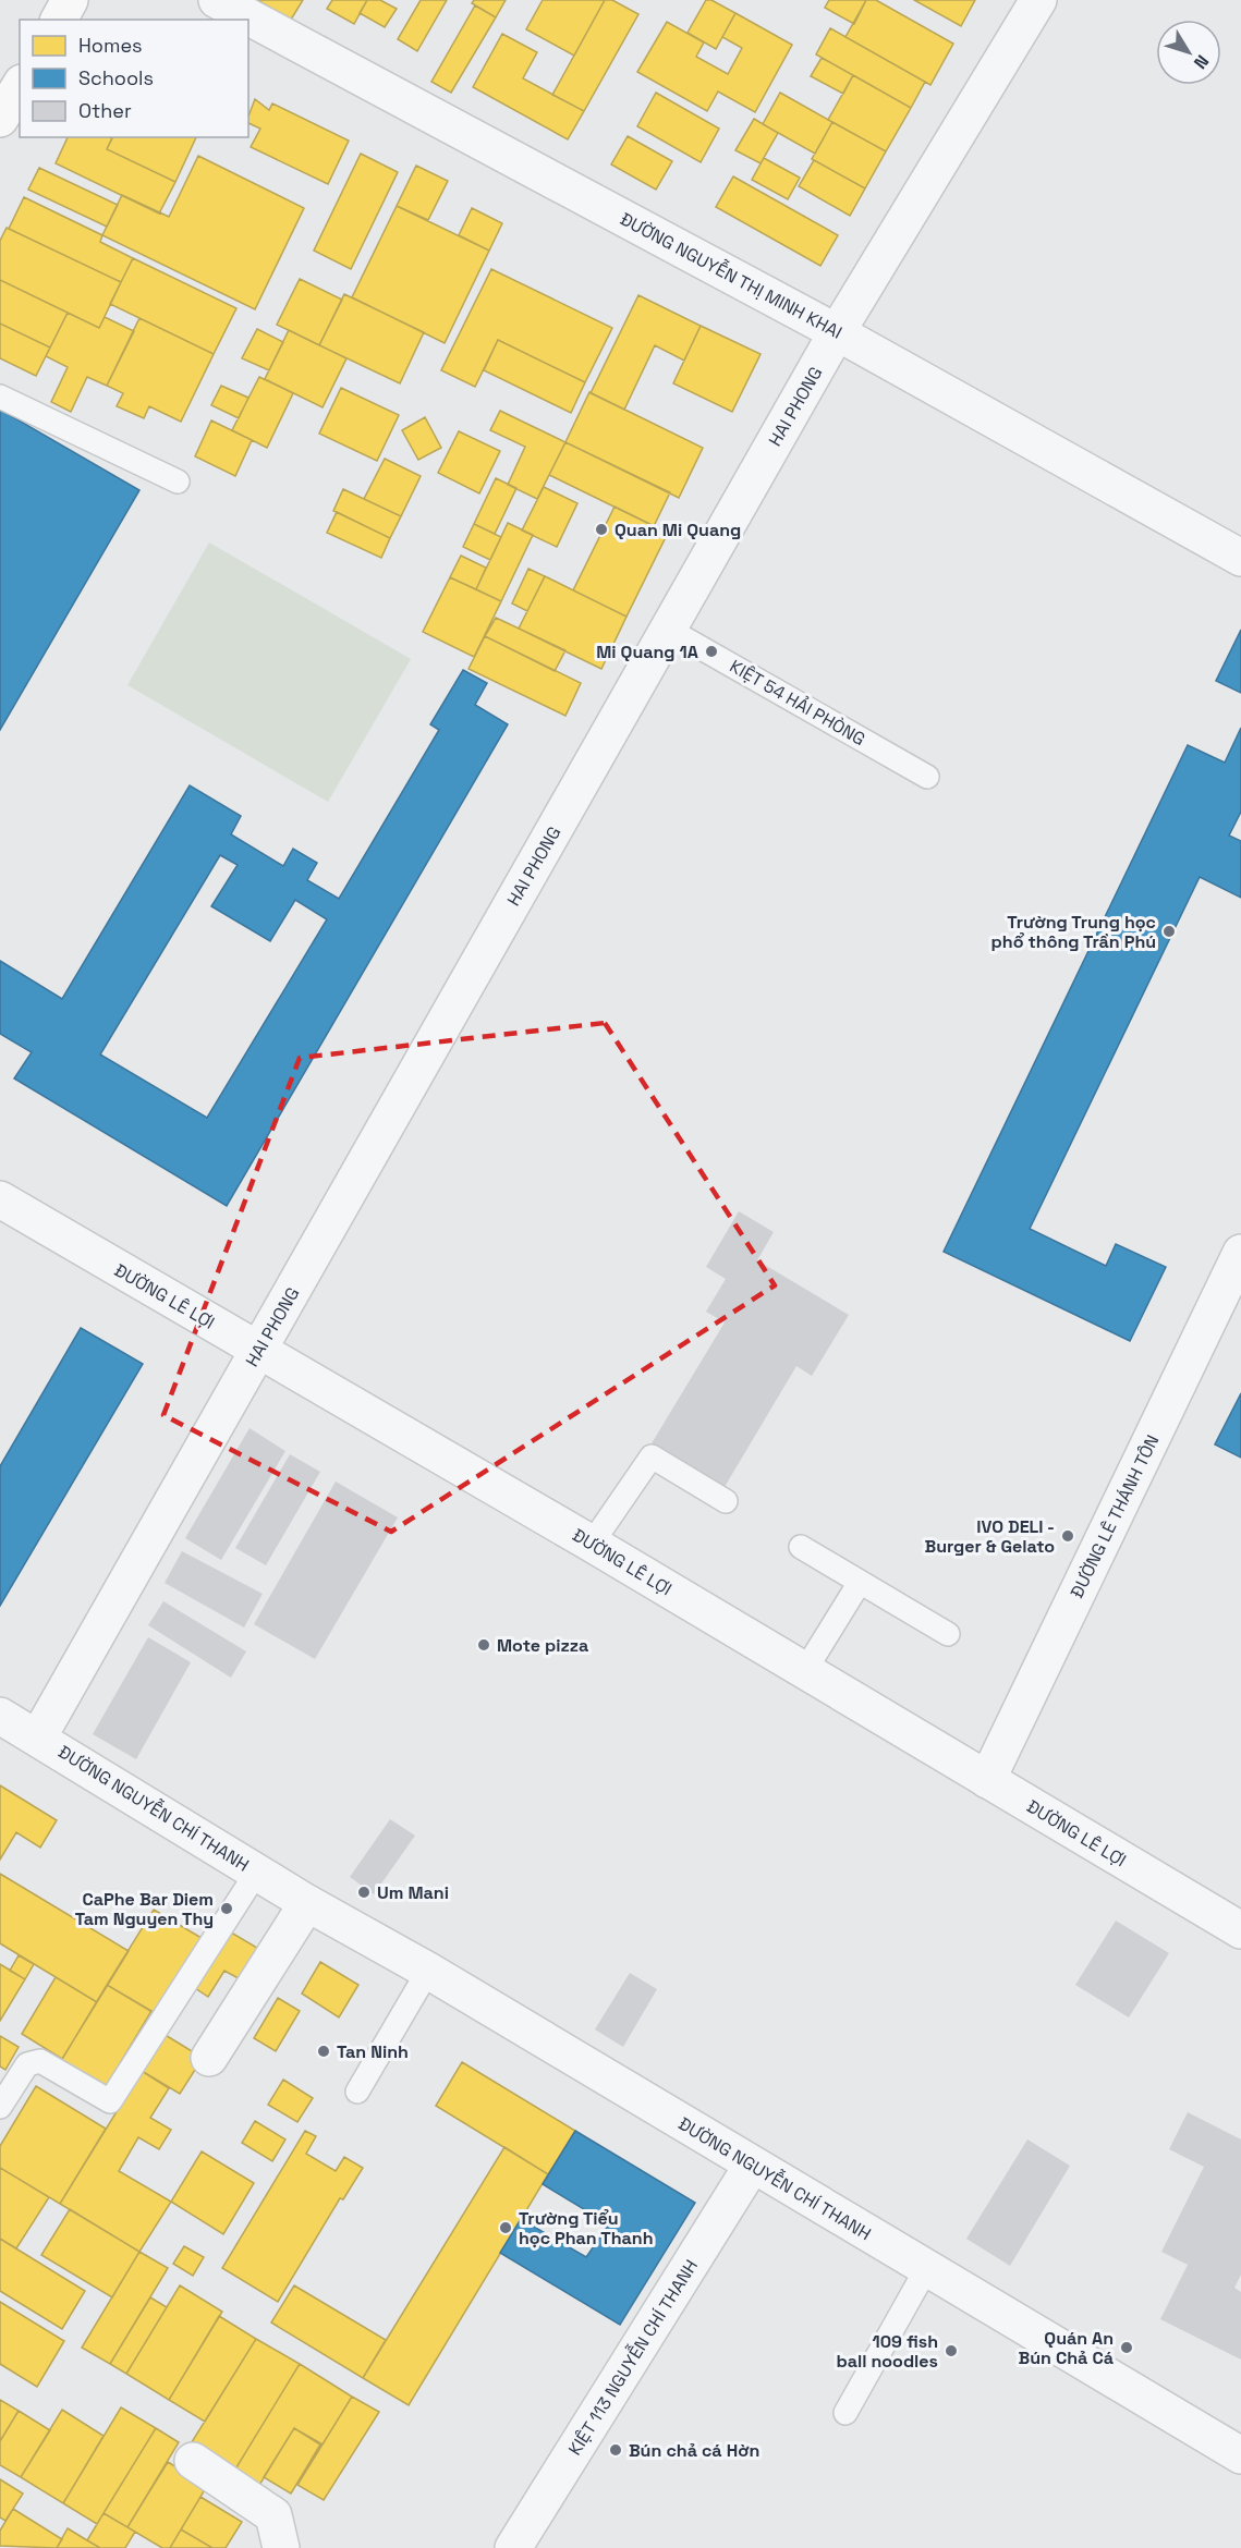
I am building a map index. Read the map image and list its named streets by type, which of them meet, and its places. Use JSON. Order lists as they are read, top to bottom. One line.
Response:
{"streets":{"street":["ĐƯỜNG NGUYỄN THỊ MINH KHAI","HAI PHONG","ĐƯỜNG LÊ LỢI","ĐƯỜNG LÊ THÁNH TÔN","ĐƯỜNG NGUYỄN CHÍ THANH","KIỆT 113 NGUYỄN CHÍ THANH"],"lane":["KIỆT 54 HẢI PHÒNG"]},"crossings":[["ĐƯỜNG NGUYỄN THỊ MINH KHAI","HAI PHONG"],["HAI PHONG","KIỆT 54 HẢI PHÒNG"],["HAI PHONG","ĐƯỜNG LÊ LỢI"],["HAI PHONG","ĐƯỜNG NGUYỄN CHÍ THANH"],["ĐƯỜNG LÊ LỢI","ĐƯỜNG LÊ THÁNH TÔN"],["ĐƯỜNG NGUYỄN CHÍ THANH","KIỆT 113 NGUYỄN CHÍ THANH"]],"places":["Quan Mi Quang","Mi Quang 1A","Trường Trung học phổ thông Trần Phú","IVO DELI - Burger & Gelato","Mote pizza","Um Mani","CaPhe Bar Diem Tam Nguyen Thy","Tan Ninh","Trường Tiểu học Phan Thanh","Quán An Bún Chả Cá","109 fish ball noodles","Bún chả cá Hờn"],"legend":["Homes","Schools","Other"],"north":"bottom right"}
